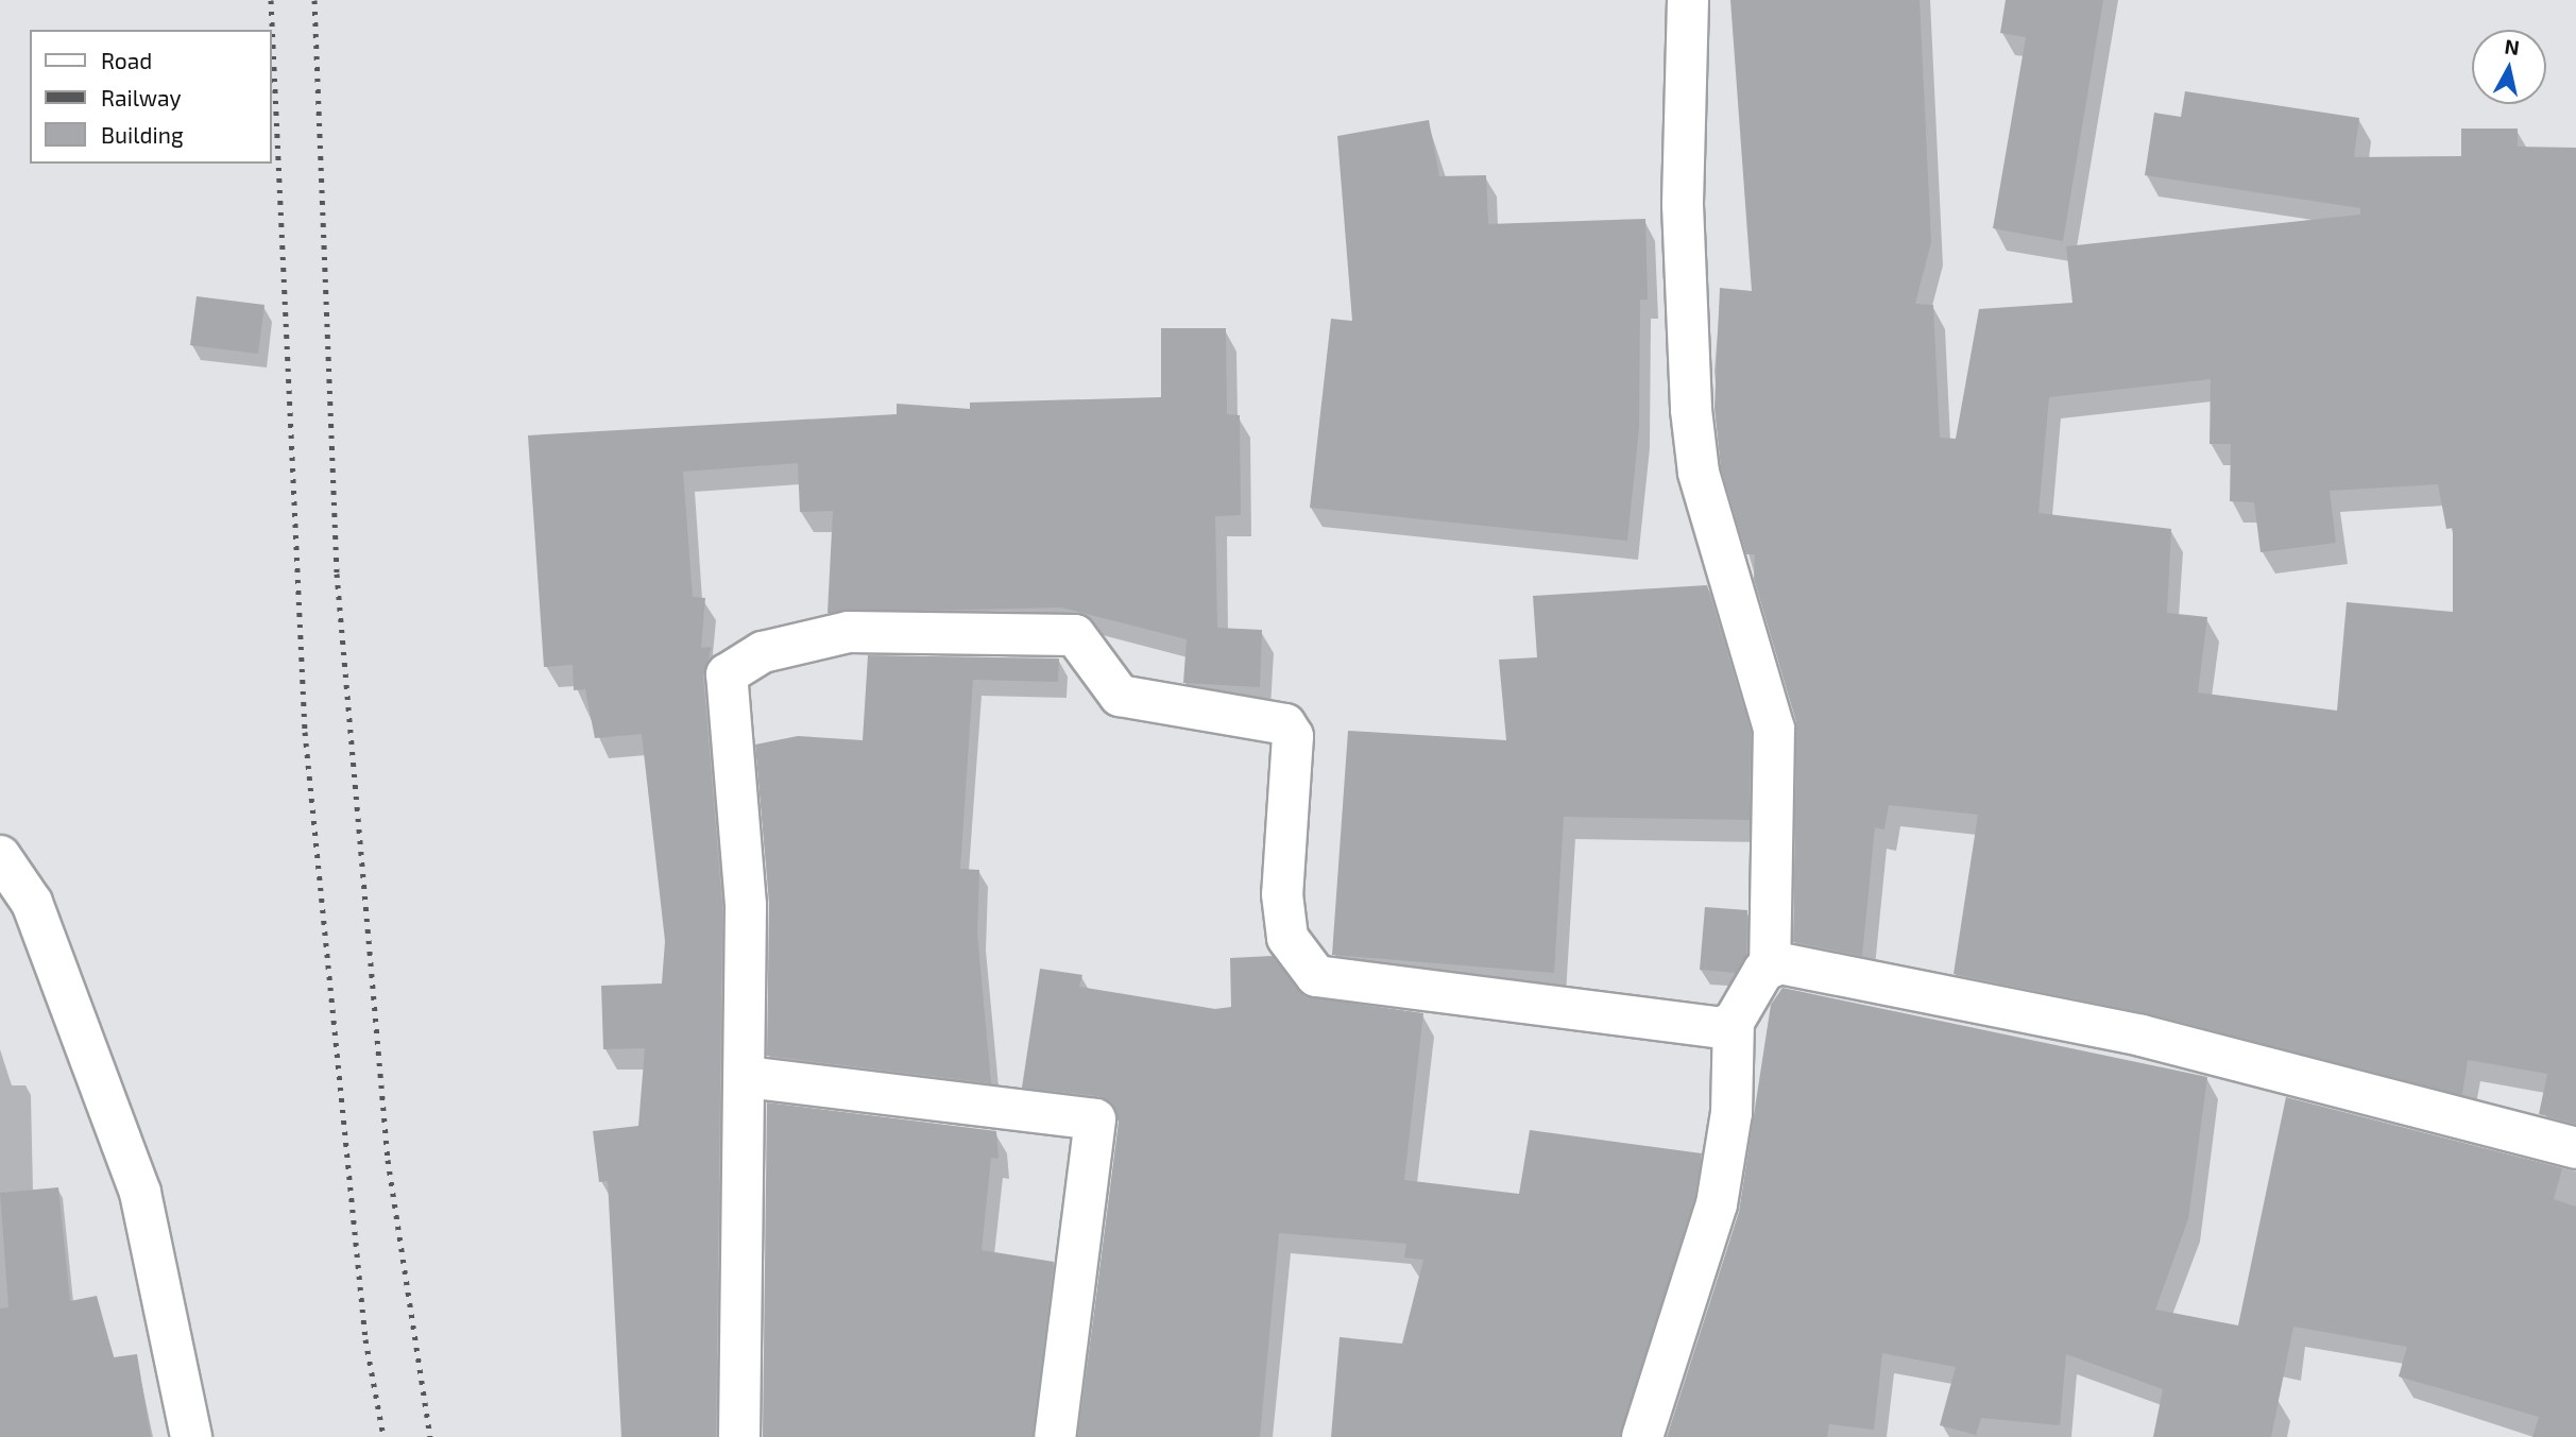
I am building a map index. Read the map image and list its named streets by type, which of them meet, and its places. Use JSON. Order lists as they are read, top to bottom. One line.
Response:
{"legend":["Road","Railway","Building"],"north":"top"}
